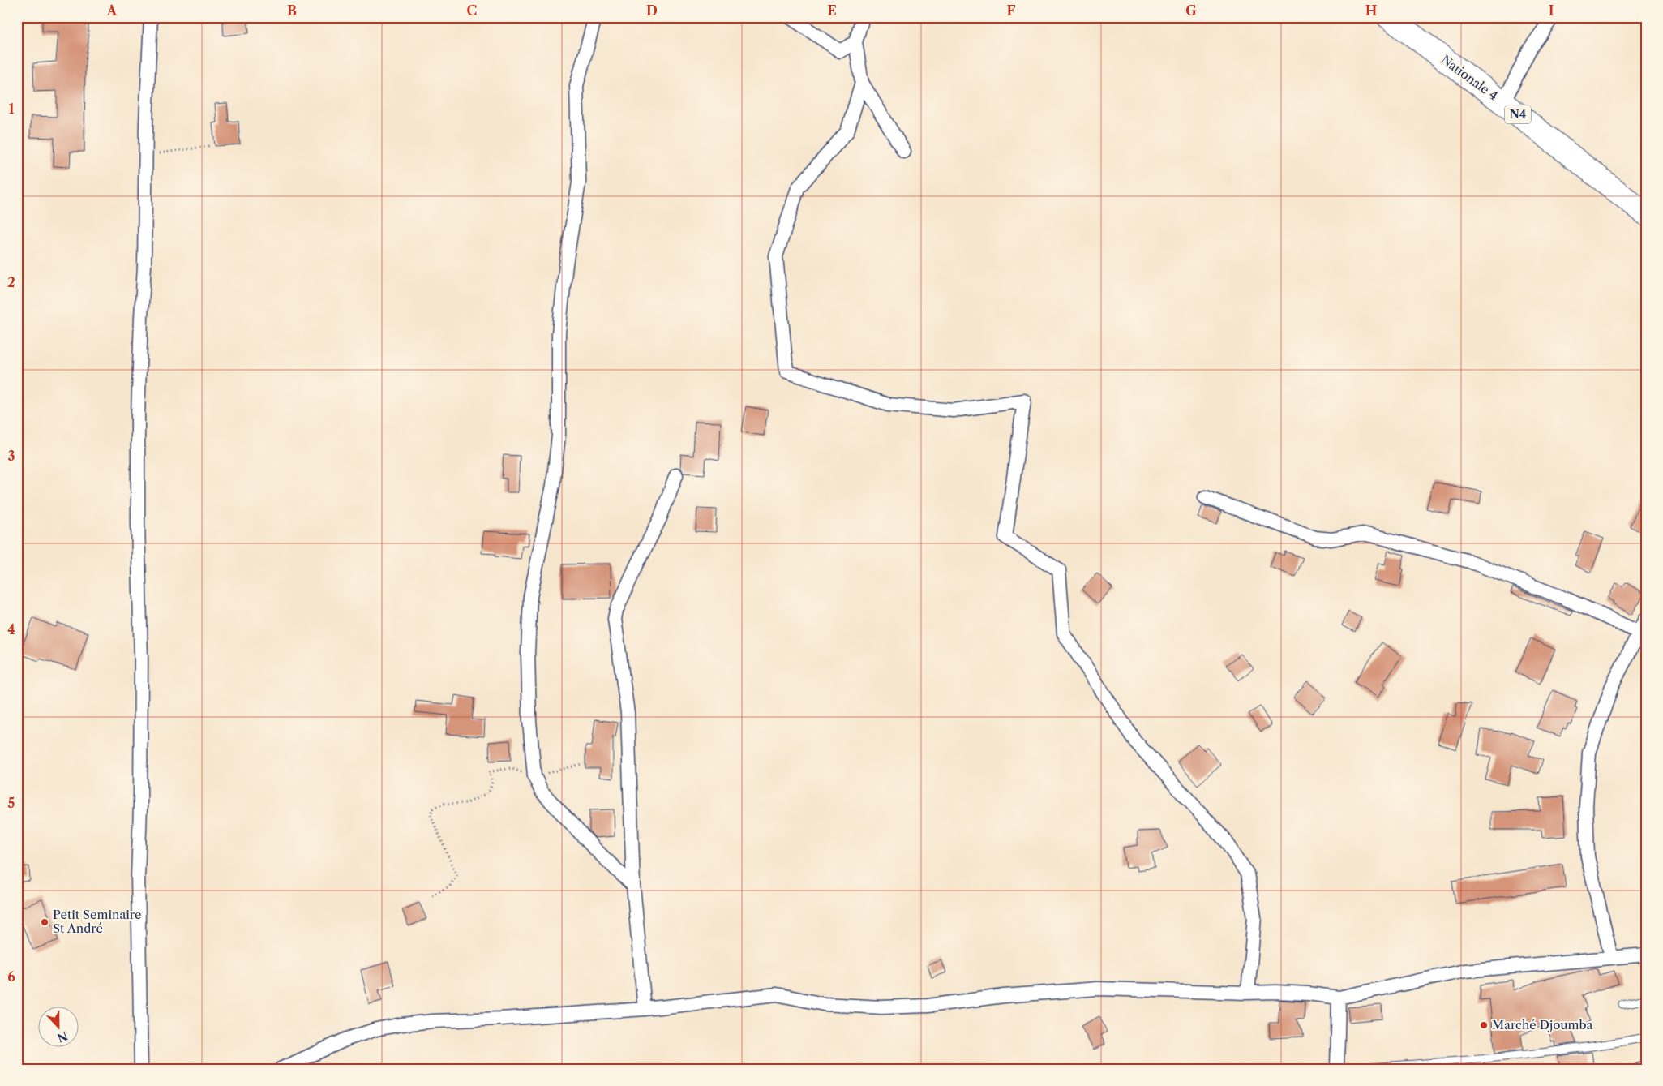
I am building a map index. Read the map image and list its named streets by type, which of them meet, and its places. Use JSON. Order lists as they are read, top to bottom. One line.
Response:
{"streets":{"highway":["Nationale 4","N4"]},"places":["Petit Seminaire St André","Marché Djoumba"],"north":"bottom","grid":{"columns":["A","B","C","D","E","F","G","H","I"],"rows":["1","2","3","4","5","6"]}}
